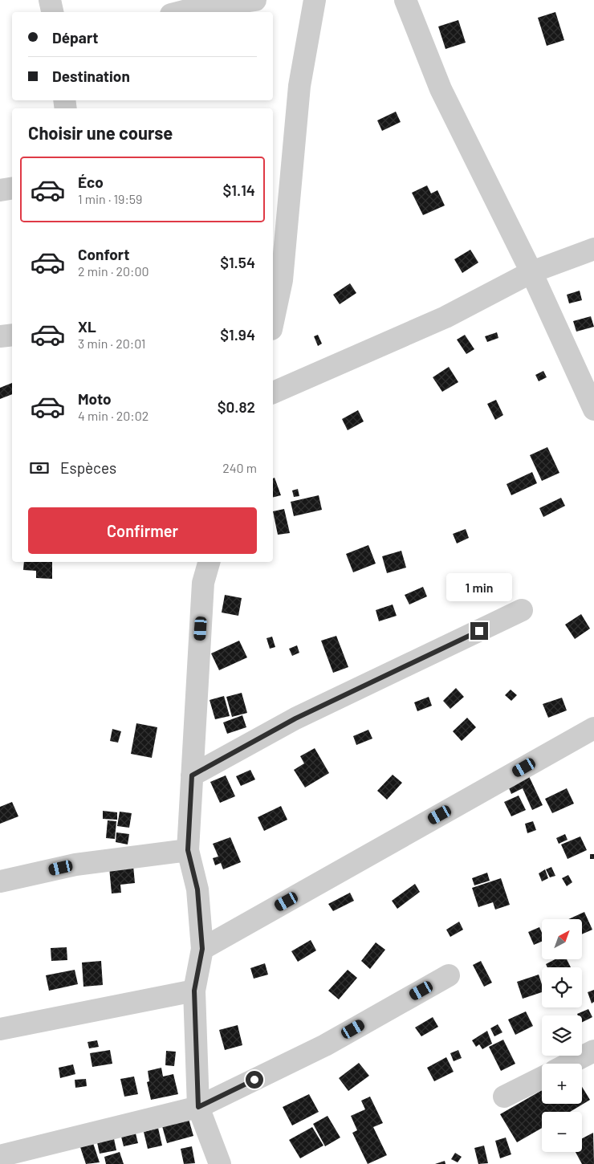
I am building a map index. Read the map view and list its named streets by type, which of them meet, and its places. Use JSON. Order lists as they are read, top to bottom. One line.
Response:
{"north":"top right","page":{"banner":["Départ","Destination"],"heading":"Choisir une course","list":[{"name":"Éco","note":"1 min · 19:59","value":"$1.14"},{"name":"Confort","note":"2 min · 20:00","value":"$1.54"},{"name":"XL","note":"3 min · 20:01","value":"$1.94"},{"name":"Moto","note":"4 min · 20:02","value":"$0.82"}],"pay":["Espèces","240 m"],"buttons":"Confirmer","bubble":"1 min","map_buttons":["+","−"]}}
